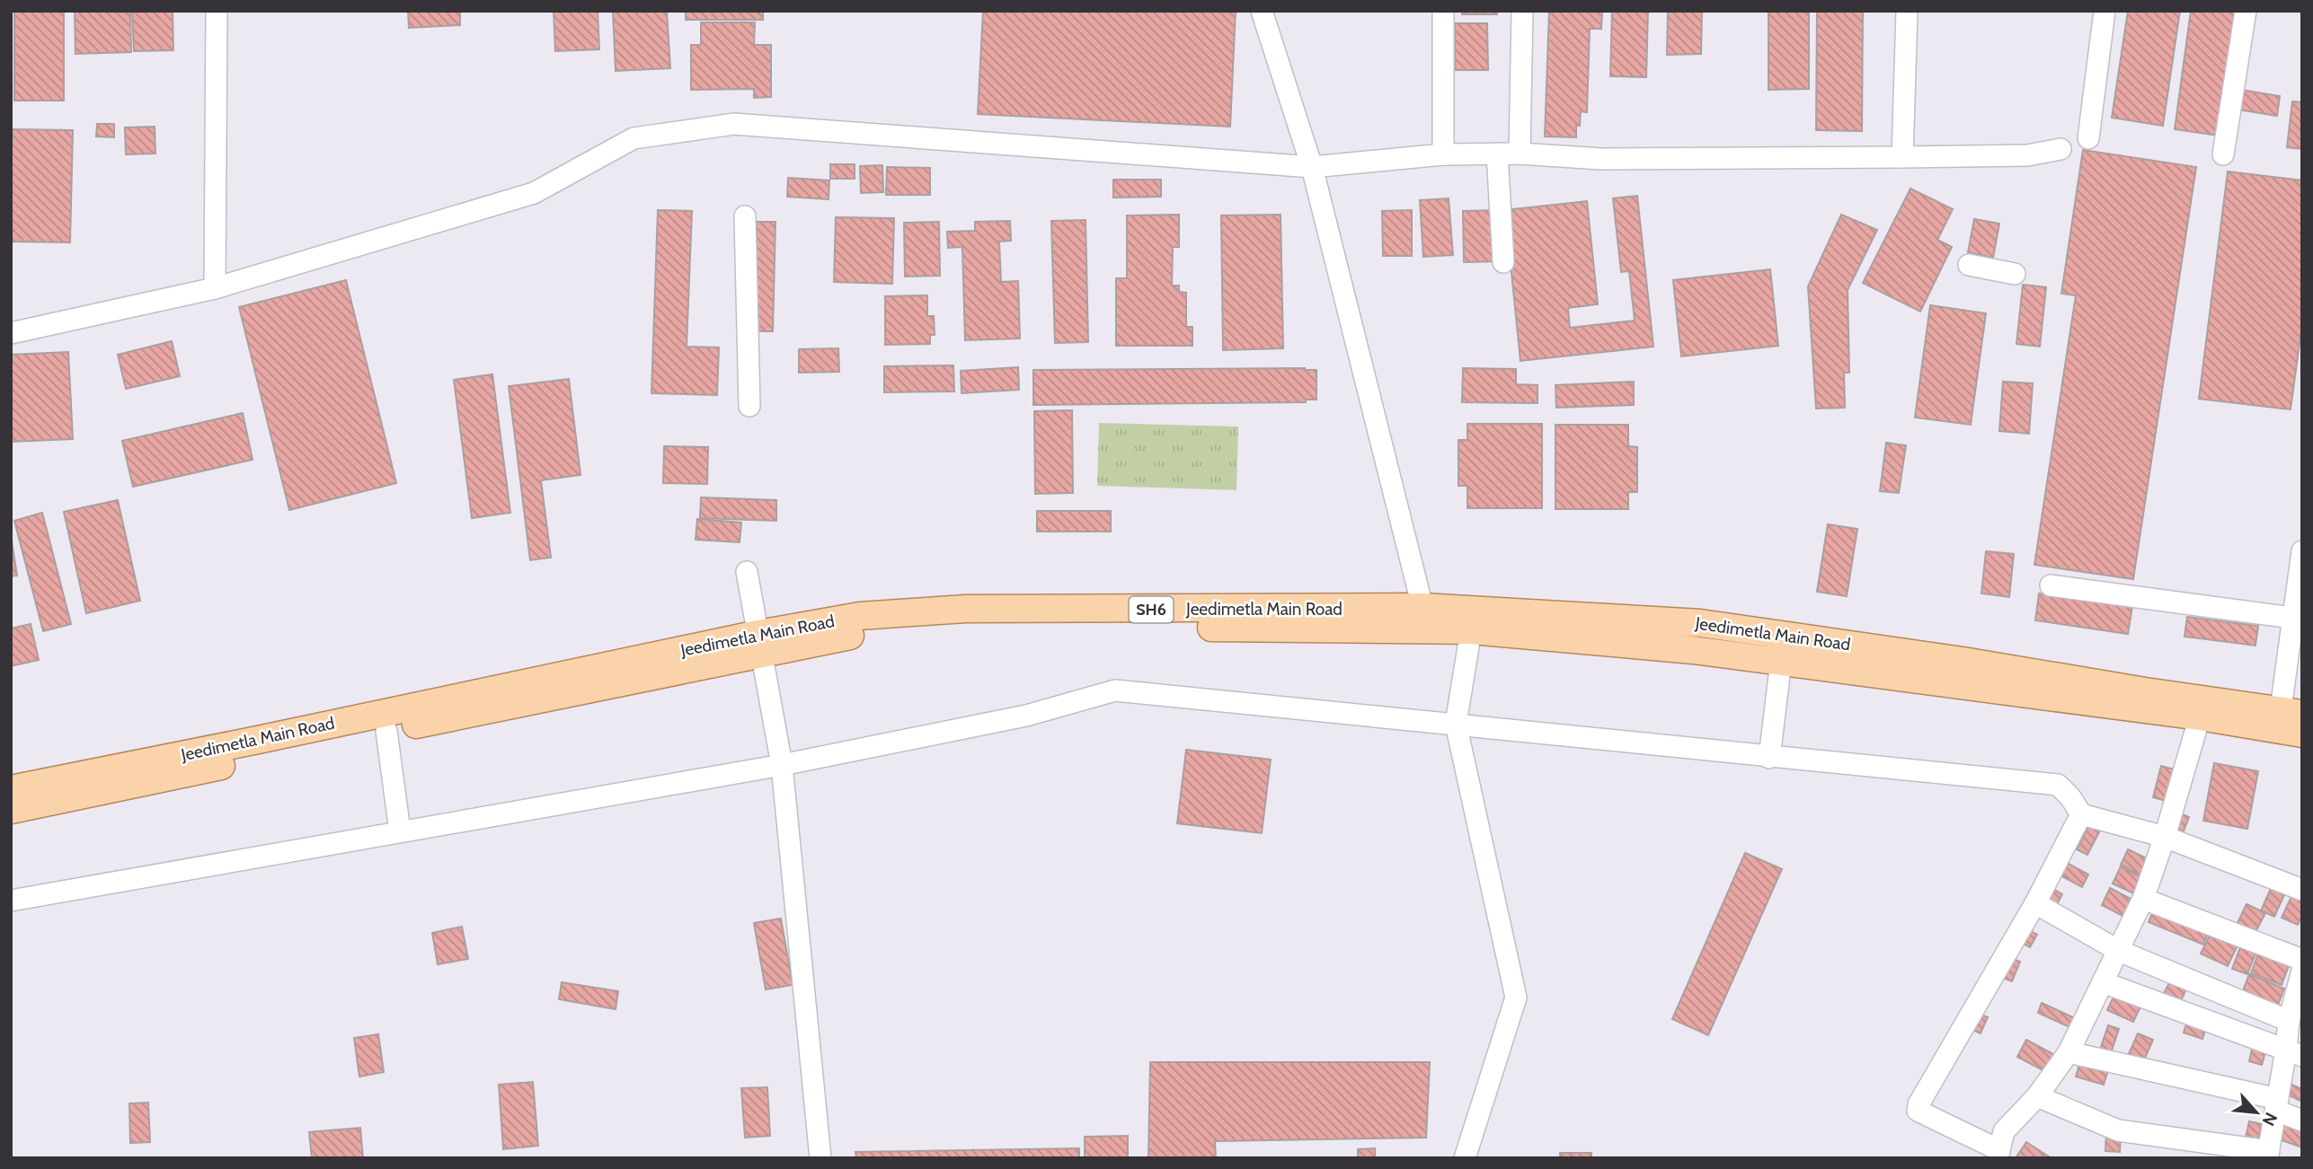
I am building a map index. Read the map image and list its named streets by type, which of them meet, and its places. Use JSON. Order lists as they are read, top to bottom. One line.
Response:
{"streets":{"main road":["Jeedimetla Main Road","SH6"]},"north":"bottom right"}
